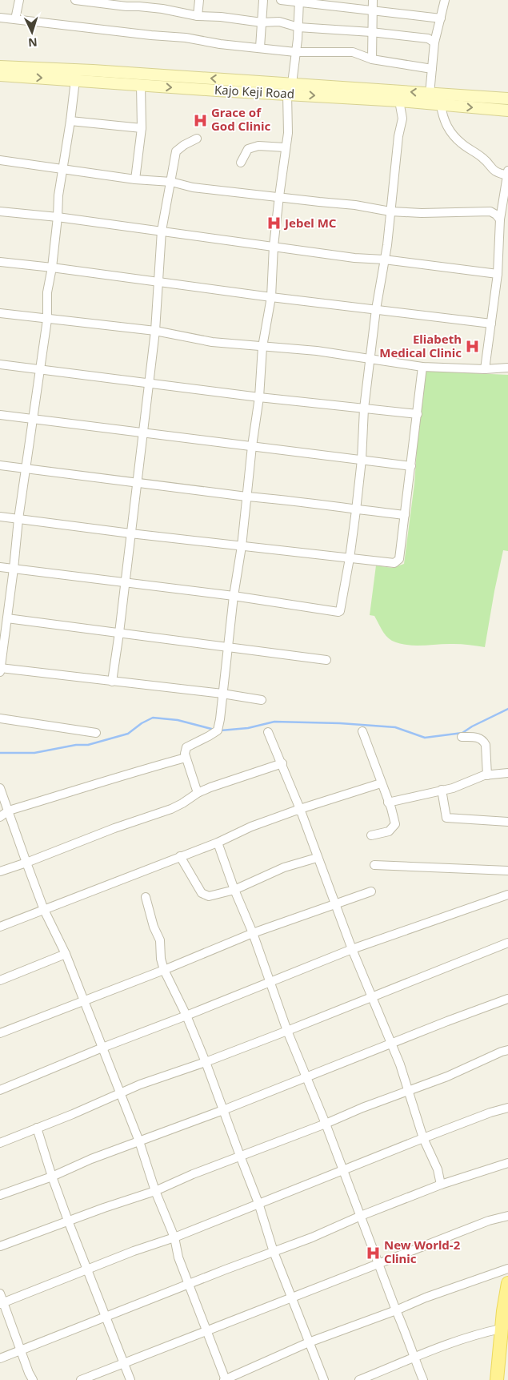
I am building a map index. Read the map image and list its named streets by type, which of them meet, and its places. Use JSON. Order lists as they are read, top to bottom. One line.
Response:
{"streets":{"main road":["Kajo Keji Road"]},"places":{"hospital":["Grace of God Clinic","Jebel MC","Eliabeth Medical Clinic","New World-2 Clinic"]},"north":"bottom"}
